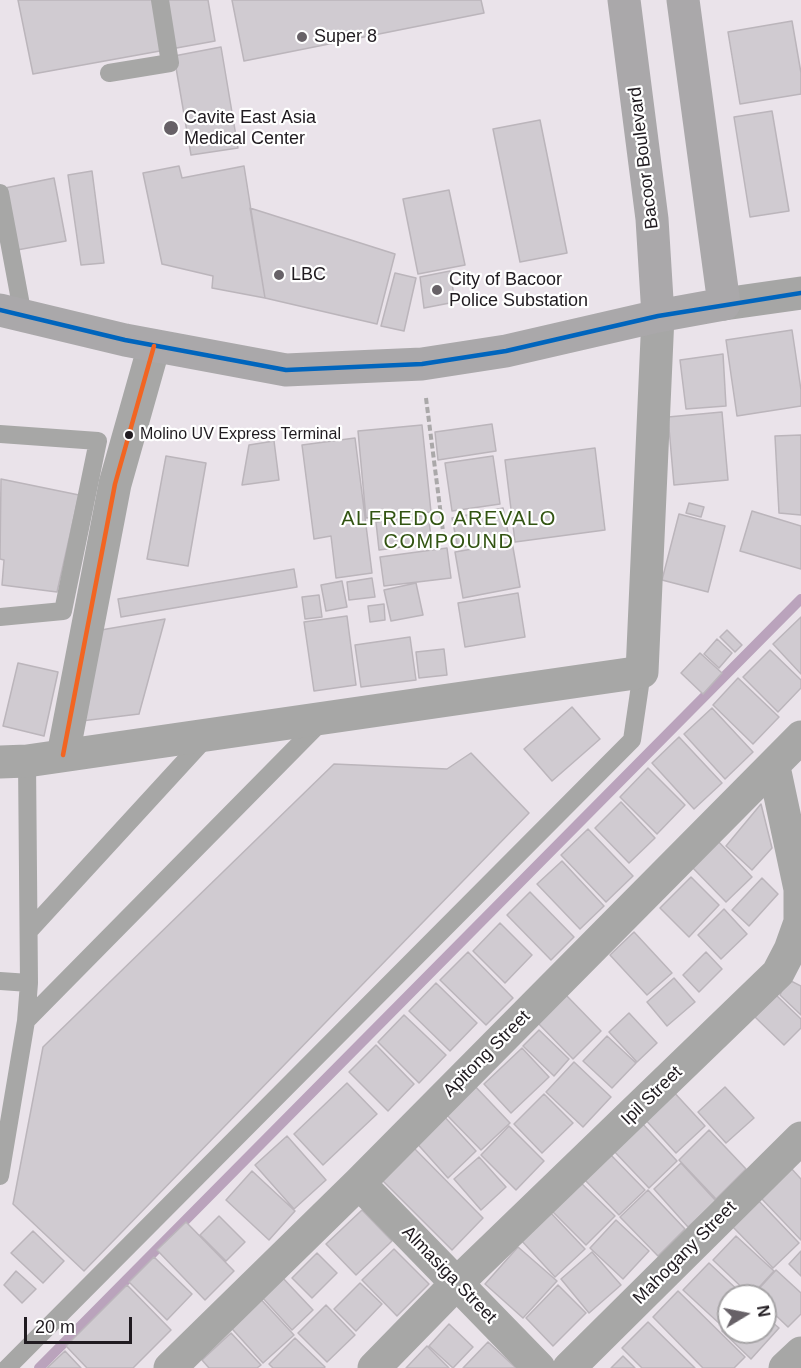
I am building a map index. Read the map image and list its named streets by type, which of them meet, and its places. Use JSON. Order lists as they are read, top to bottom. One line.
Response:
{"streets":{"main road":["Bacoor Boulevard"],"street":["Apitong Street","Ipil Street","Mahogany Street","Almasiga Street"]},"crossings":[["Apitong Street","Ipil Street"],["Apitong Street","Almasiga Street"],["Ipil Street","Almasiga Street"]],"districts":["ALFREDO AREVALO COMPOUND"],"places":["Super 8","Cavite East Asia Medical Center","LBC","City of Bacoor Police Substation","Molino UV Express Terminal"],"scale_bar":"20 m","north":"right"}
